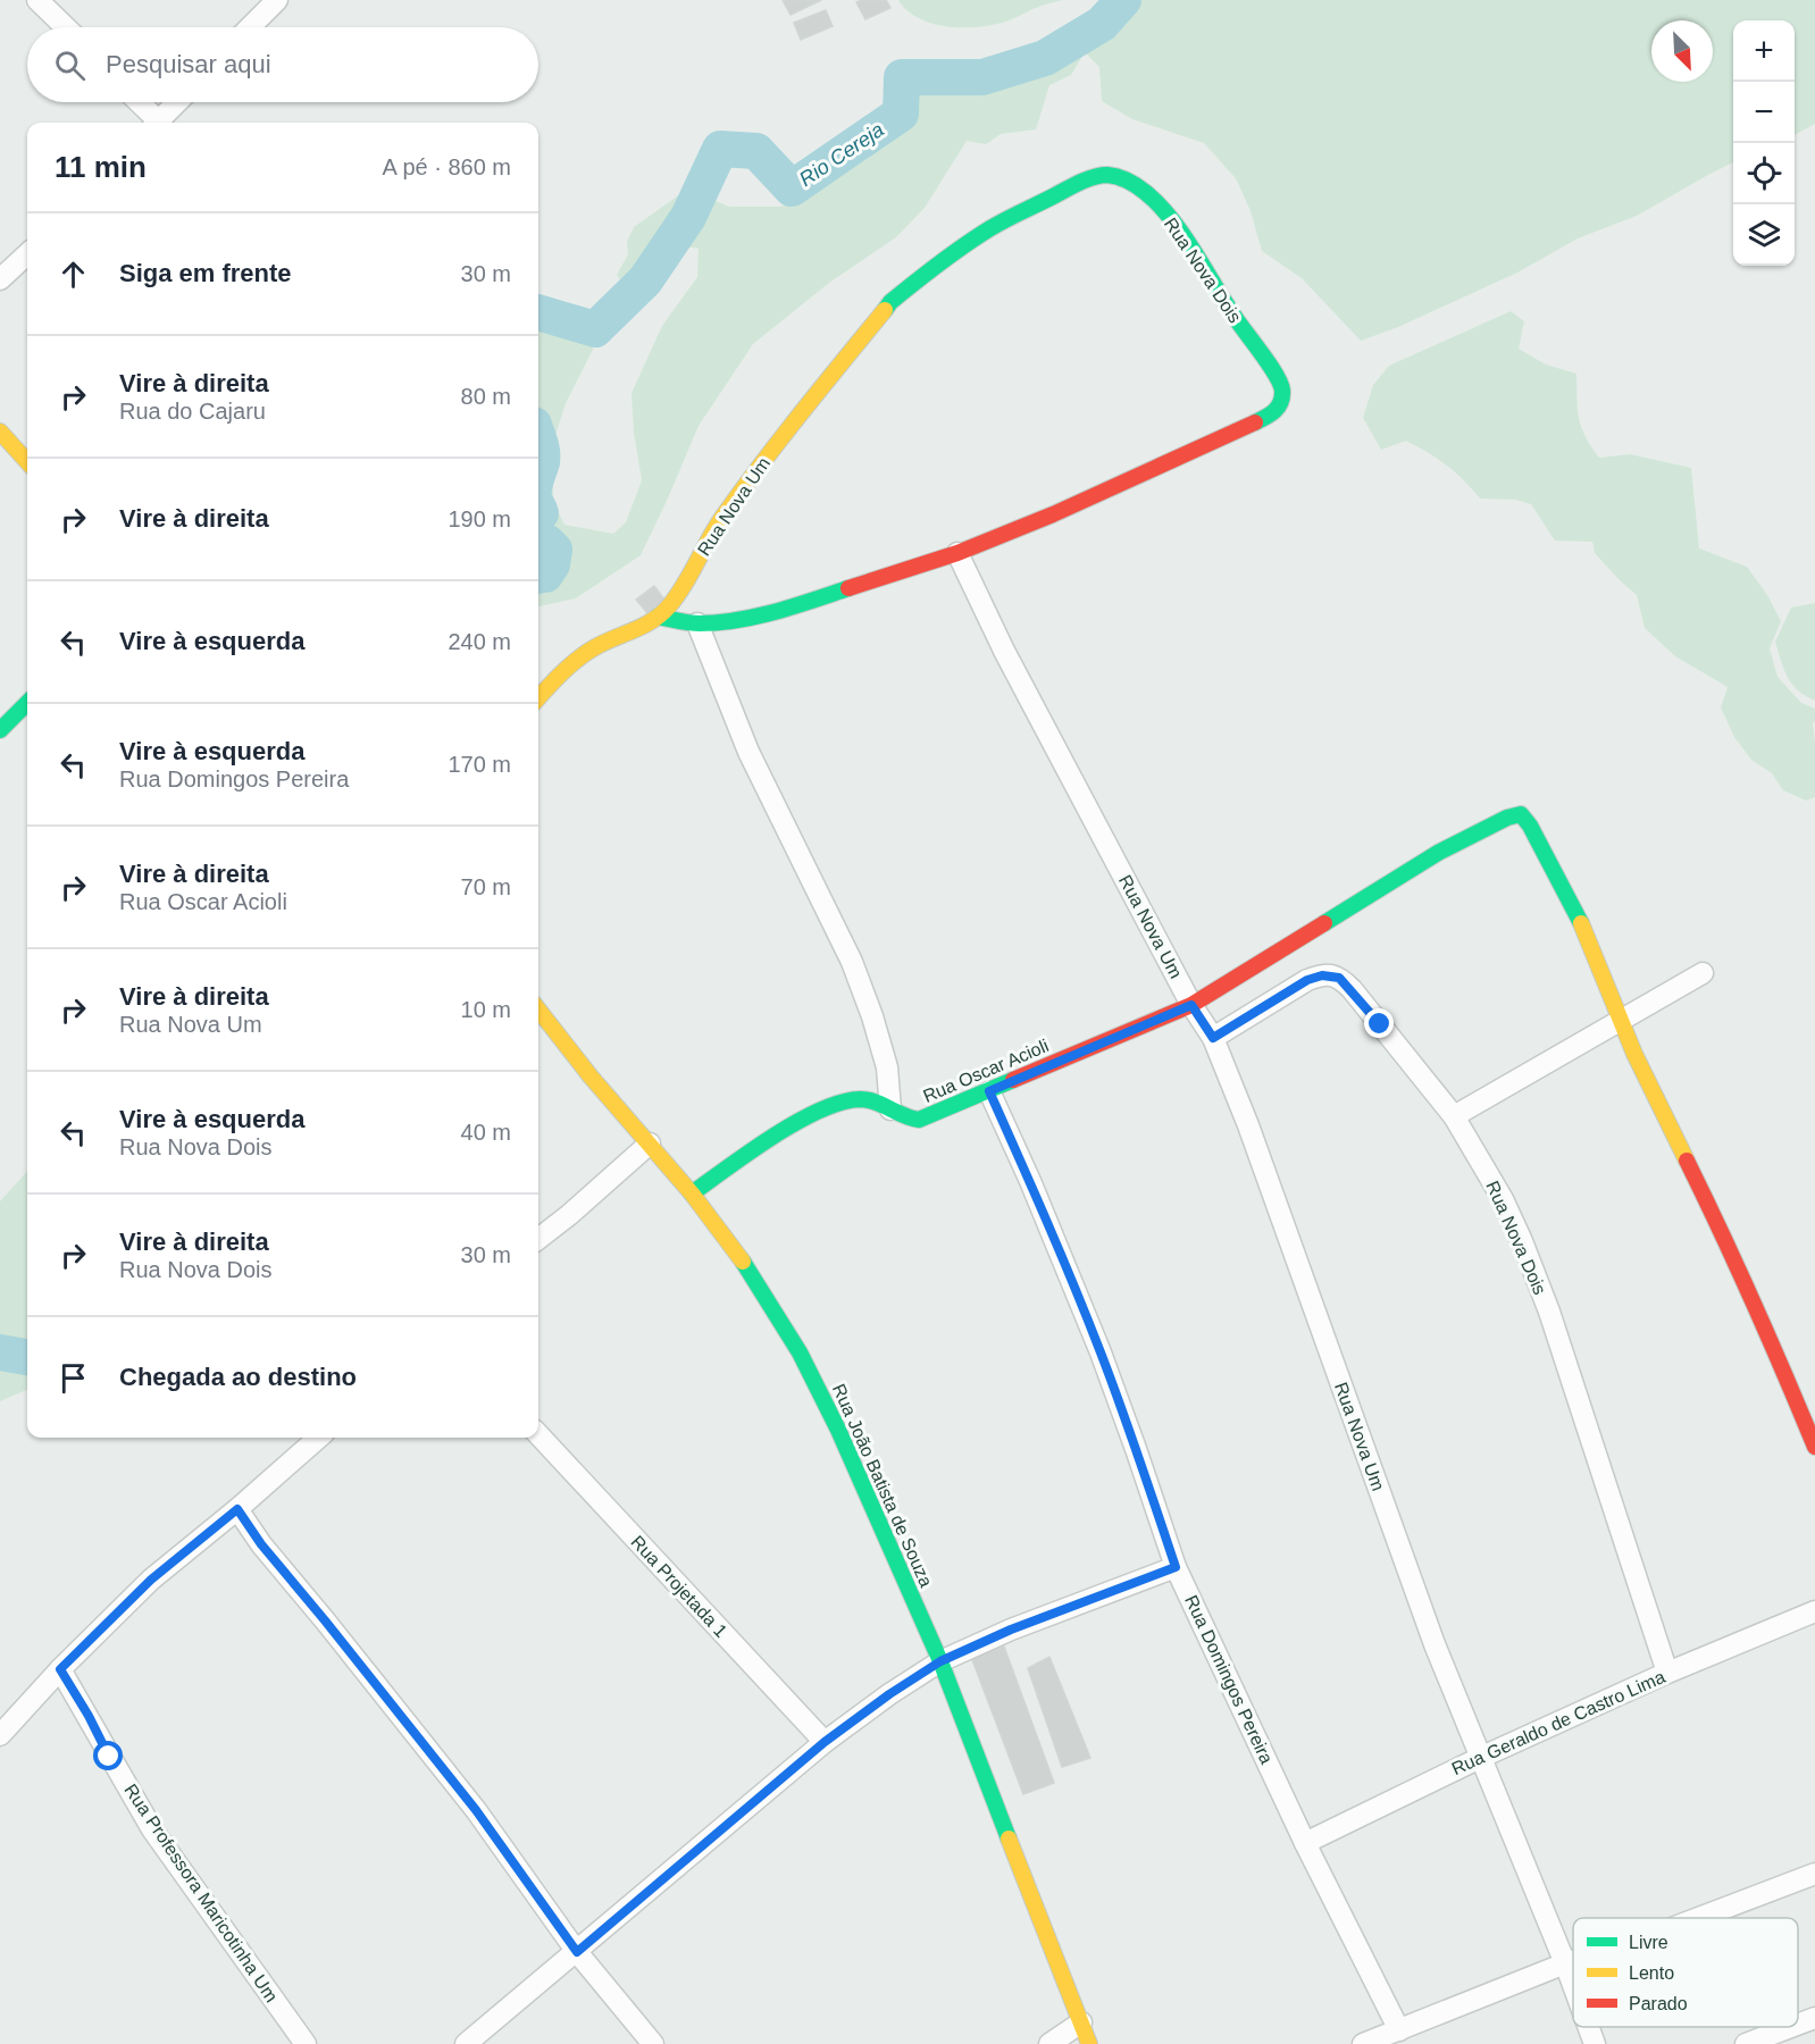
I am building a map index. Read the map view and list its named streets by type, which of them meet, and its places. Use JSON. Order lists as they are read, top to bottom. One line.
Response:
{"streets":{"street":["Rua Nova Dois","Rua Nova Um","Rua Oscar Acioli","Rua João Batista de Souza","Rua Projetada 1","Rua Domingos Pereira","Rua Geraldo de Castro Lima","Rua Professora Maricotinha Um"]},"crossings":[["Rua Nova Dois","Rua Nova Um"],["Rua Nova Dois","Rua Geraldo de Castro Lima"],["Rua Nova Um","Rua Oscar Acioli"],["Rua Nova Um","Rua Geraldo de Castro Lima"],["Rua Oscar Acioli","Rua João Batista de Souza"],["Rua Oscar Acioli","Rua Domingos Pereira"],["Rua Domingos Pereira","Rua Geraldo de Castro Lima"]],"water":["Rio Cereja"],"legend":["Livre","Lento","Parado"],"north":"bottom right","page":{"map_buttons":["+","−"],"search":"Pesquisar aqui","heading":["11 min","A pé · 860 m"],"list":[["Siga em frente","30 m"],["Vire à direita","Rua do Cajaru","80 m"],["Vire à direita","190 m"],["Vire à esquerda","240 m"],["Vire à esquerda","Rua Domingos Pereira","170 m"],["Vire à direita","Rua Oscar Acioli","70 m"],["Vire à direita","Rua Nova Um","10 m"],["Vire à esquerda","Rua Nova Dois","40 m"],["Vire à direita","Rua Nova Dois","30 m"],"Chegada ao destino"]}}
